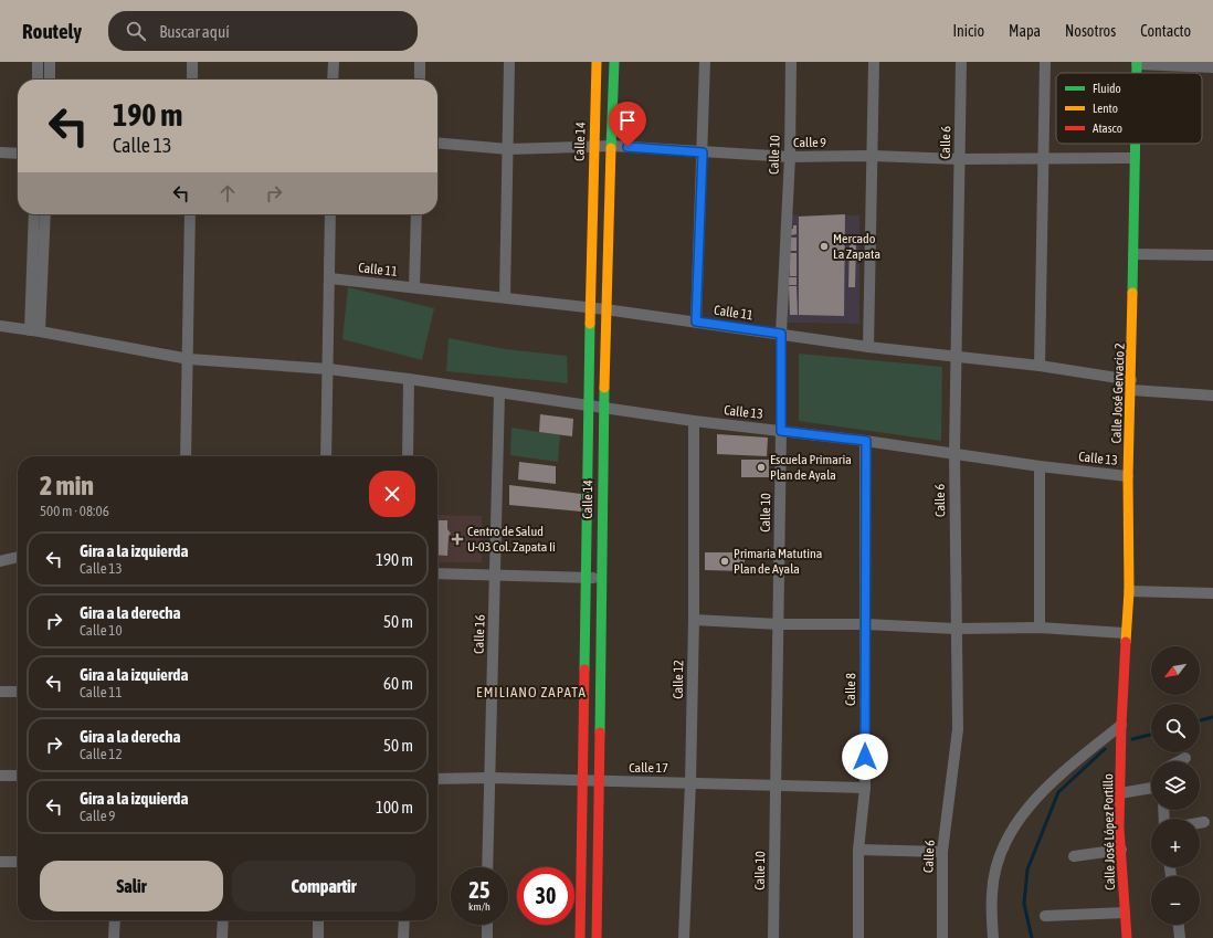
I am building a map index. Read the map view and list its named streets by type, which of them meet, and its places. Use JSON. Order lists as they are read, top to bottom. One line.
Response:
{"streets":{"main road":["Calle 14","Calle José Gervacio 2","Calle José López Portillo"],"street":["Calle 9","Calle 6","Calle 10","Calle 11","Calle 13","Calle 16","Calle 12","Calle 8","Calle 17"]},"crossings":[["Calle 14","Calle 9"],["Calle 14","Calle 11"],["Calle 14","Calle 13"],["Calle 14","Calle 17"],["Calle 9","Calle 6"],["Calle 9","Calle 10"],["Calle 9","Calle José Gervacio 2"],["Calle 6","Calle 11"],["Calle 6","Calle 13"],["Calle 10","Calle 11"],["Calle 10","Calle 13"],["Calle 10","Calle 17"],["Calle 11","Calle José Gervacio 2"],["Calle José Gervacio 2","Calle 13"],["Calle José Gervacio 2","Calle José López Portillo"],["Calle 13","Calle 16"],["Calle 13","Calle 12"],["Calle 13","Calle 8"],["Calle 16","Calle 17"],["Calle 12","Calle 17"],["Calle 8","Calle 17"]],"districts":["EMILIANO ZAPATA"],"places":{"other":["Mercado La Zapata","Escuela Primaria Plan de Ayala","Primaria Matutina Plan de Ayala"],"health":["Centro de Salud U-03 Col. Zapata Ii"]},"legend":["Fluido","Lento","Atasco"],"north":"bottom left","page":{"header":"Routely","search":"Buscar aquí","nav":["Inicio","Mapa","Nosotros","Contacto"],"turn":["190 m","Calle 13"],"heading":["2 min","500 m · 08:06"],"list":[{"name":"Gira a la izquierda","note":"Calle 13","value":"190 m"},{"name":"Gira a la derecha","note":"Calle 10","value":"50 m"},{"name":"Gira a la izquierda","note":"Calle 11","value":"60 m"},{"name":"Gira a la derecha","note":"Calle 12","value":"50 m"},{"name":"Gira a la izquierda","note":"Calle 9","value":"100 m"}],"map_buttons":["+","−"],"buttons":["Salir","Compartir"],"speed":"25 km/h","limit":"30"}}
